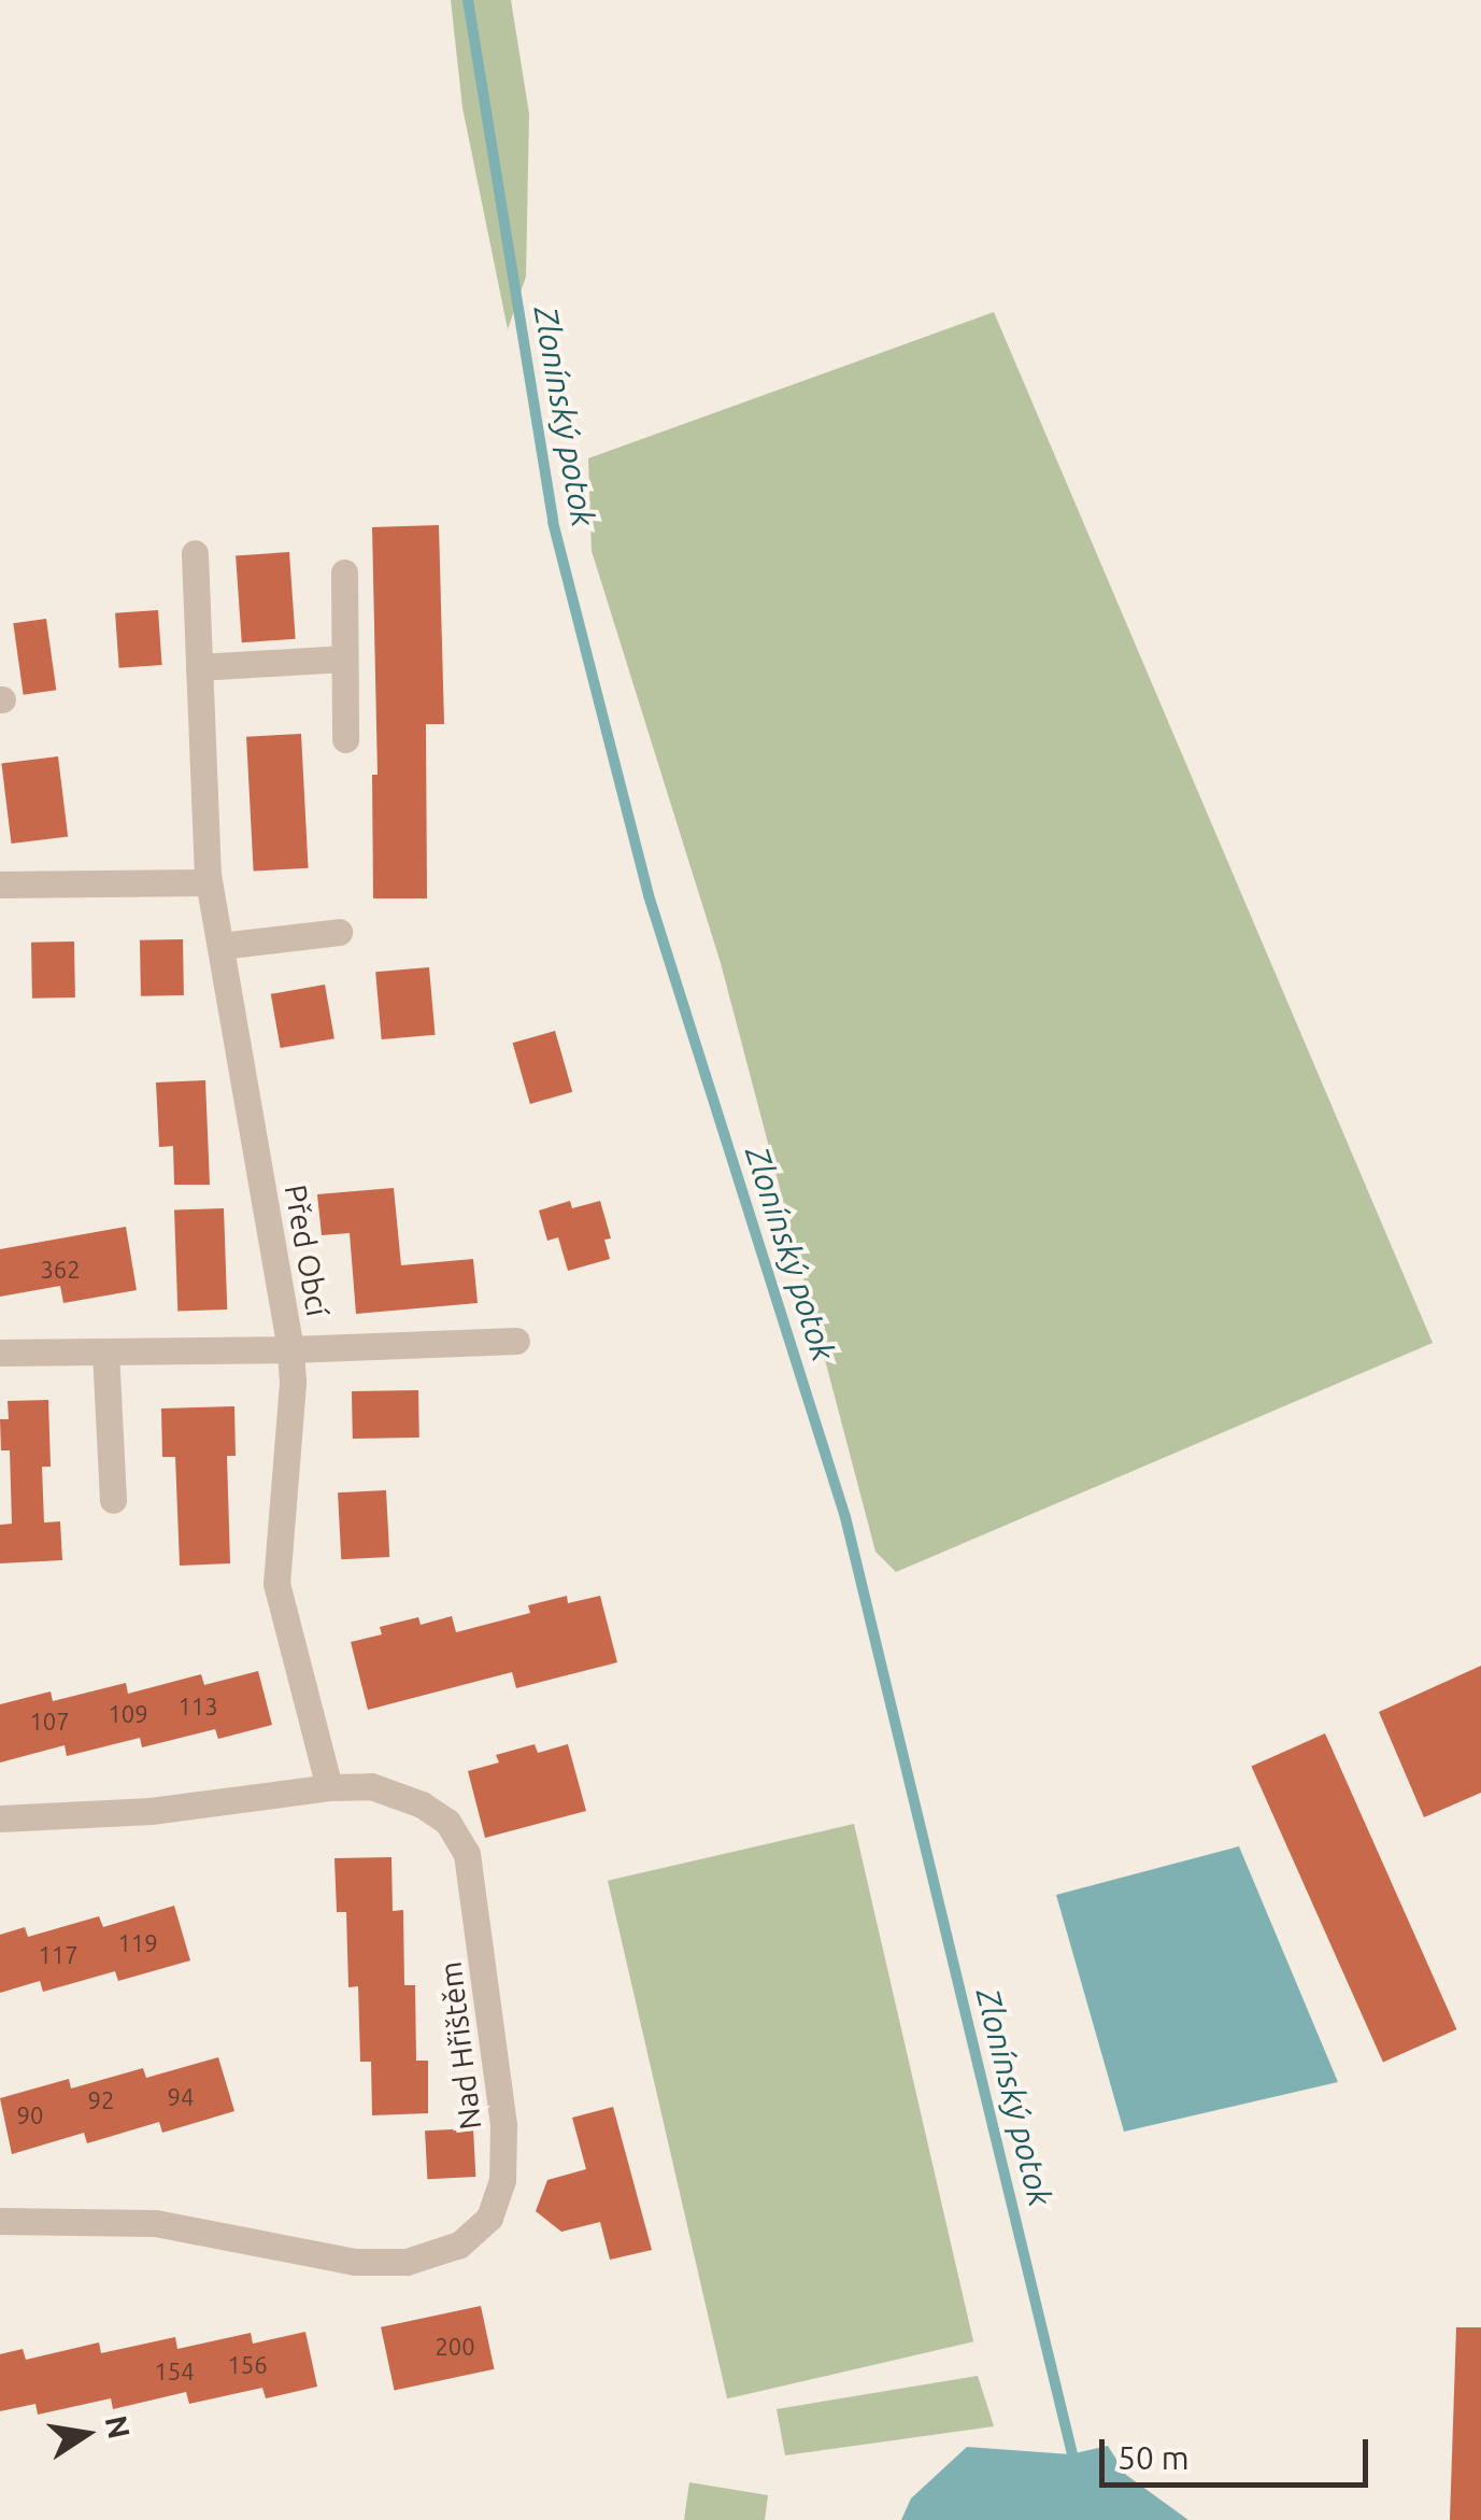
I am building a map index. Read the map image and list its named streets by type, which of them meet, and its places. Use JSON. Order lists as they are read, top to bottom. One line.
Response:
{"streets":{"street":["Před Obcí","Nad Hřištěm"]},"water":["Zlonínský potok"],"house_numbers":["362","113","109","107","119","117","94","92","90","200","156","154"],"scale_bar":"50 m","north":"right"}
